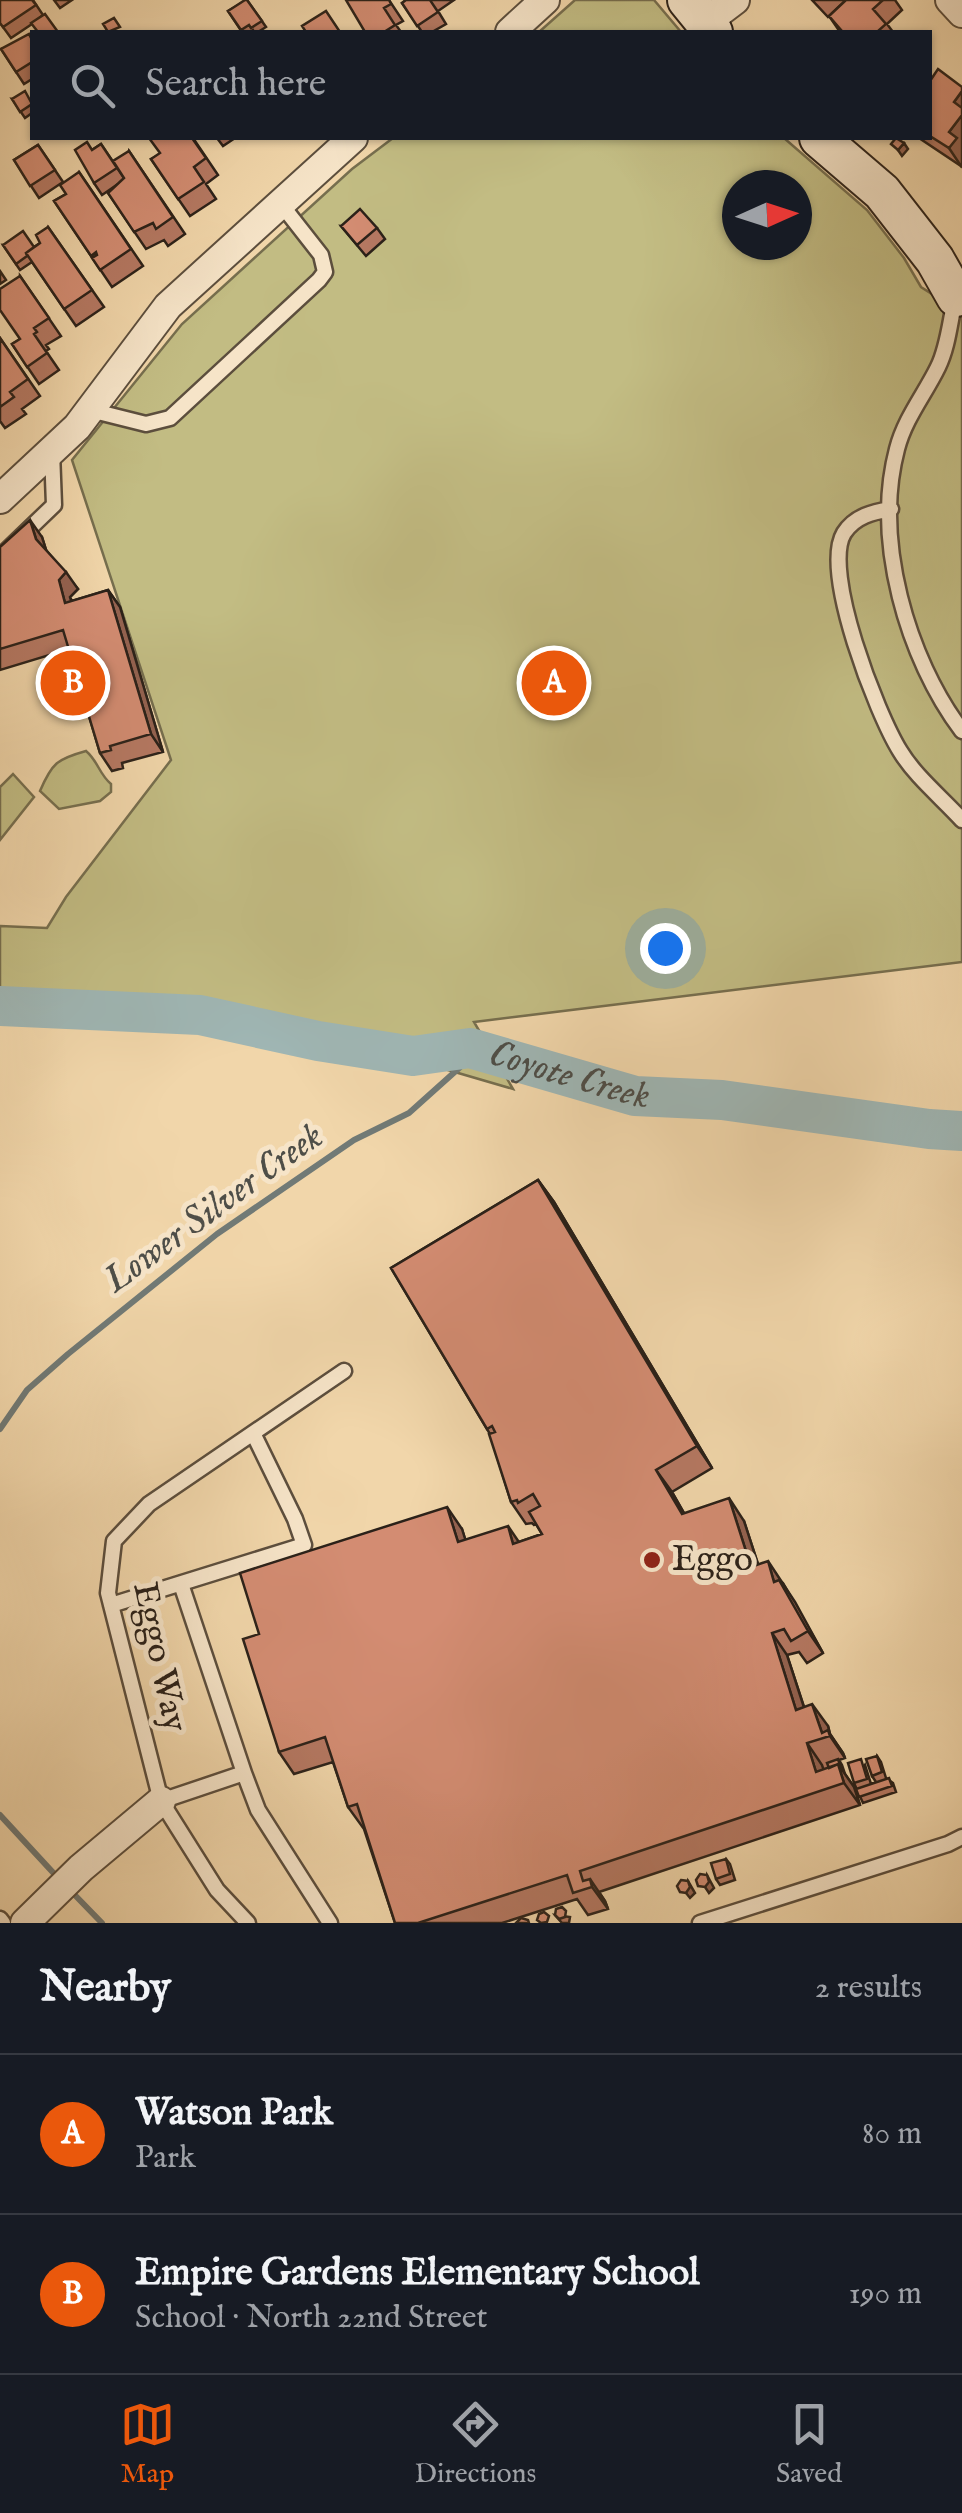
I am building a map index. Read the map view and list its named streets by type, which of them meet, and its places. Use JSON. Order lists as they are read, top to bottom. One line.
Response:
{"streets":{"lane":["Eggo Way"]},"water":["Coyote Creek","Lower Silver Creek"],"places":["Eggo"],"north":"right","page":{"search":"Search here","pins":["A","B"],"heading":["Nearby","2 results"],"list":[{"mark":"A","name":"Watson Park","note":"Park","value":"80 m"},{"mark":"B","name":"Empire Gardens Elementary School","note":"School · North 22nd Street","value":"190 m"}],"nav":["Map","Directions","Saved"]}}
